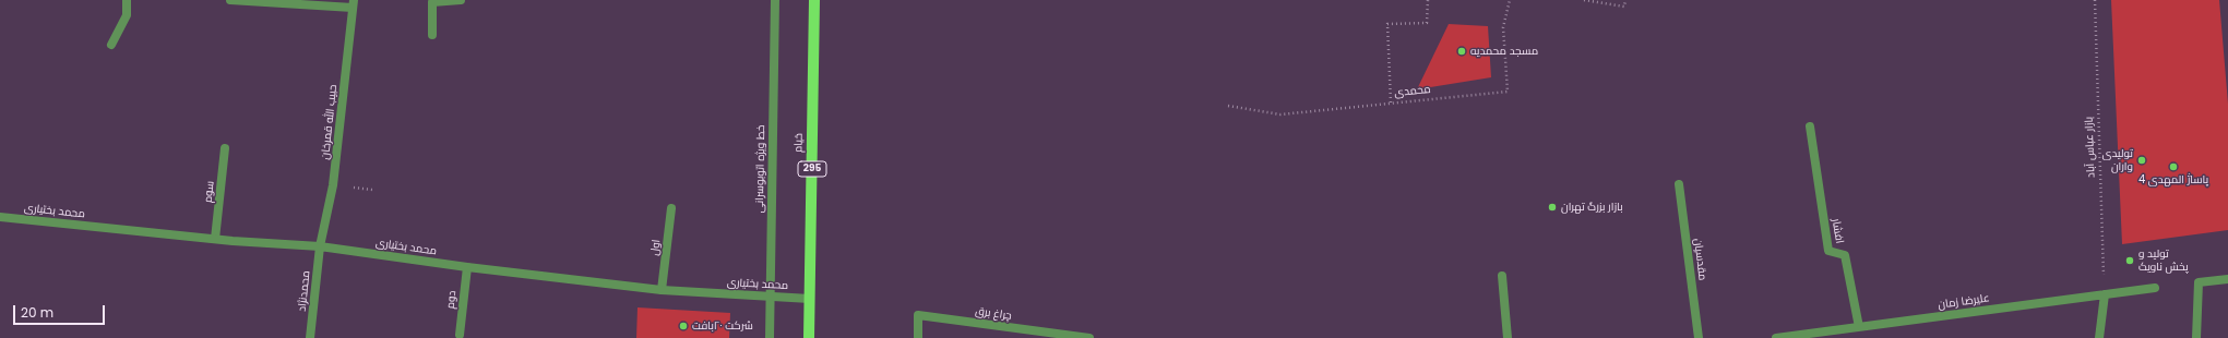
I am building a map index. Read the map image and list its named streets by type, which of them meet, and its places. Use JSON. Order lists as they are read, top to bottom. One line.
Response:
{"streets":{"main road":["خیام","295"],"street":["حبیب الله قمرخان","خط ویژه اتوبوسرانی","سوم","محمد بختیاری","افشار","اول","مقدسیان","محمدنژاد","دوم","علیرضا زمان","چراغ برق"],"path":["محمدی","بازار عباس آباد"]},"crossings":[["حبیب الله قمرخان","محمد بختیاری"],["حبیب الله قمرخان","محمدنژاد"],["خیام","محمد بختیاری"],["بازار عباس آباد","علیرضا زمان"],["خط ویژه اتوبوسرانی","محمد بختیاری"],["سوم","محمد بختیاری"],["محمد بختیاری","اول"],["محمد بختیاری","محمدنژاد"],["محمد بختیاری","دوم"],["افشار","علیرضا زمان"]],"places":["مسجد محمدیه","تولیدی واران","پاساژ المهدی 4","بازار بزرگ تهران","تولید و پخش ناویک","شرکت ۲۰بافت"],"scale_bar":"20 m"}
